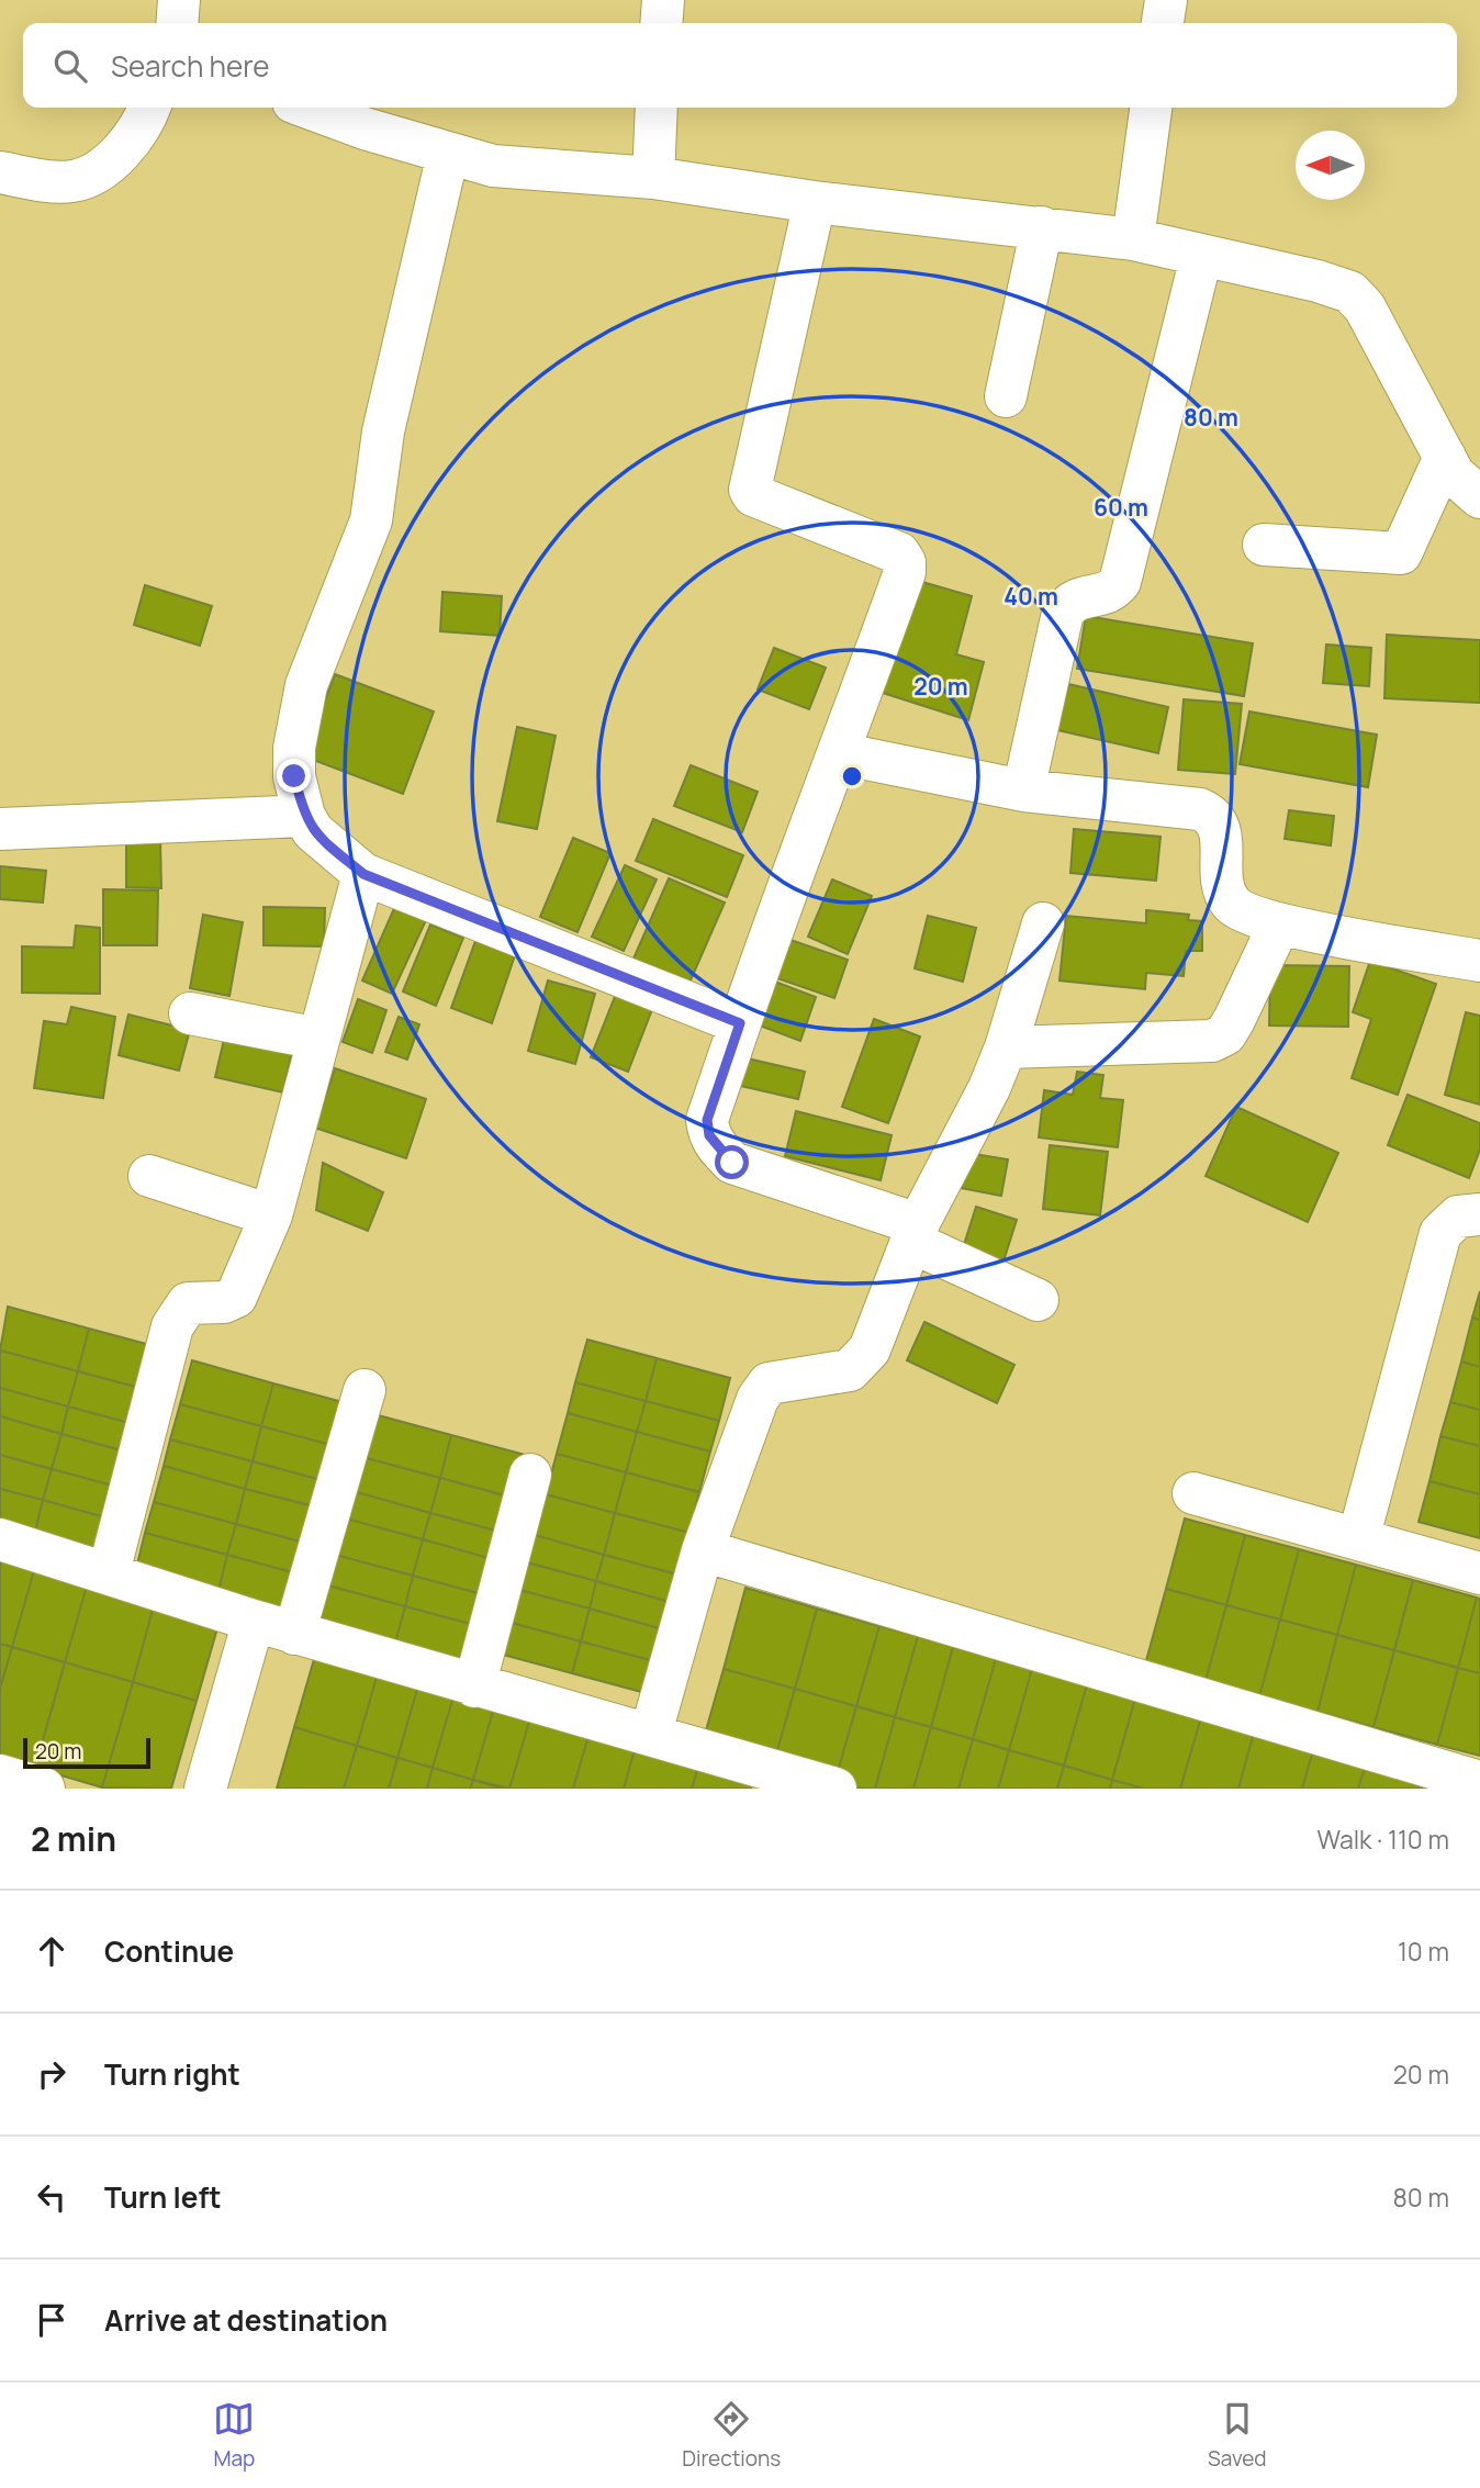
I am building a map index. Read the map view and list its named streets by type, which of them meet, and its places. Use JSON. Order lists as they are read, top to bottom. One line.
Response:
{"scale_bar":"20 m","north":"left","page":{"search":"Search here","scale":"20 m","heading":["2 min","Walk · 110 m"],"list":[["Continue","10 m"],["Turn right","20 m"],["Turn left","80 m"],"Arrive at destination"],"nav":["Map","Directions","Saved"]},"rings":["80 m","60 m","40 m","20 m"]}
